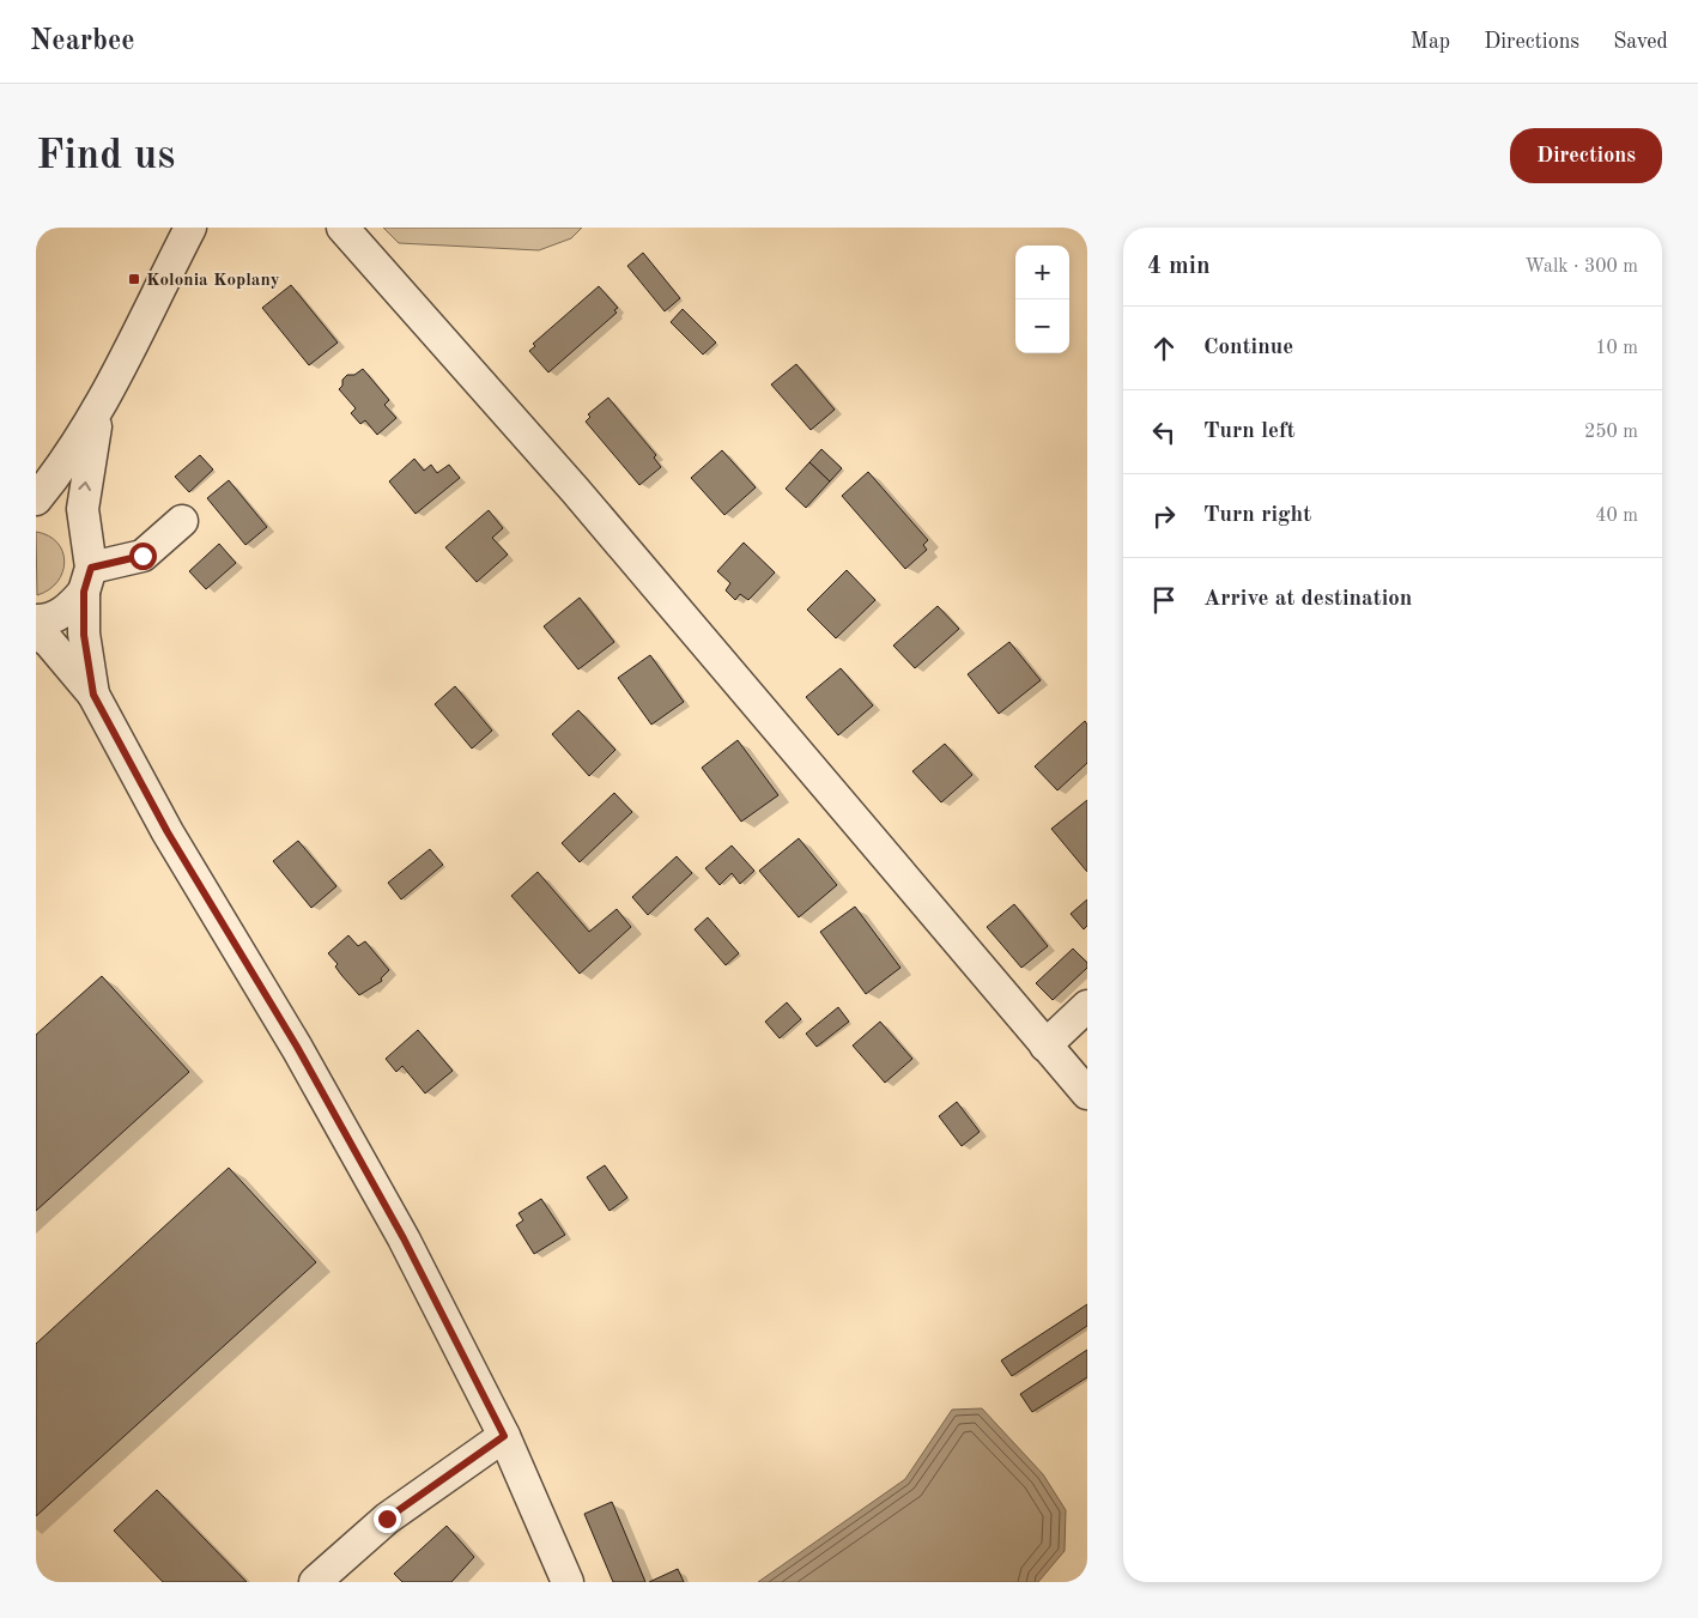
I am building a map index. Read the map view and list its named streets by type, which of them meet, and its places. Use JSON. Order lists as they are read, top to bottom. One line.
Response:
{"places":{"transit":["Kolonia Koplany"]},"page":{"header":"Nearbee","nav":["Map","Directions","Saved"],"buttons":"Directions","title":"Find us","heading":["4 min","Walk · 300 m"],"map_buttons":["+","−"],"list":[["Continue","10 m"],["Turn left","250 m"],["Turn right","40 m"],"Arrive at destination"]}}
